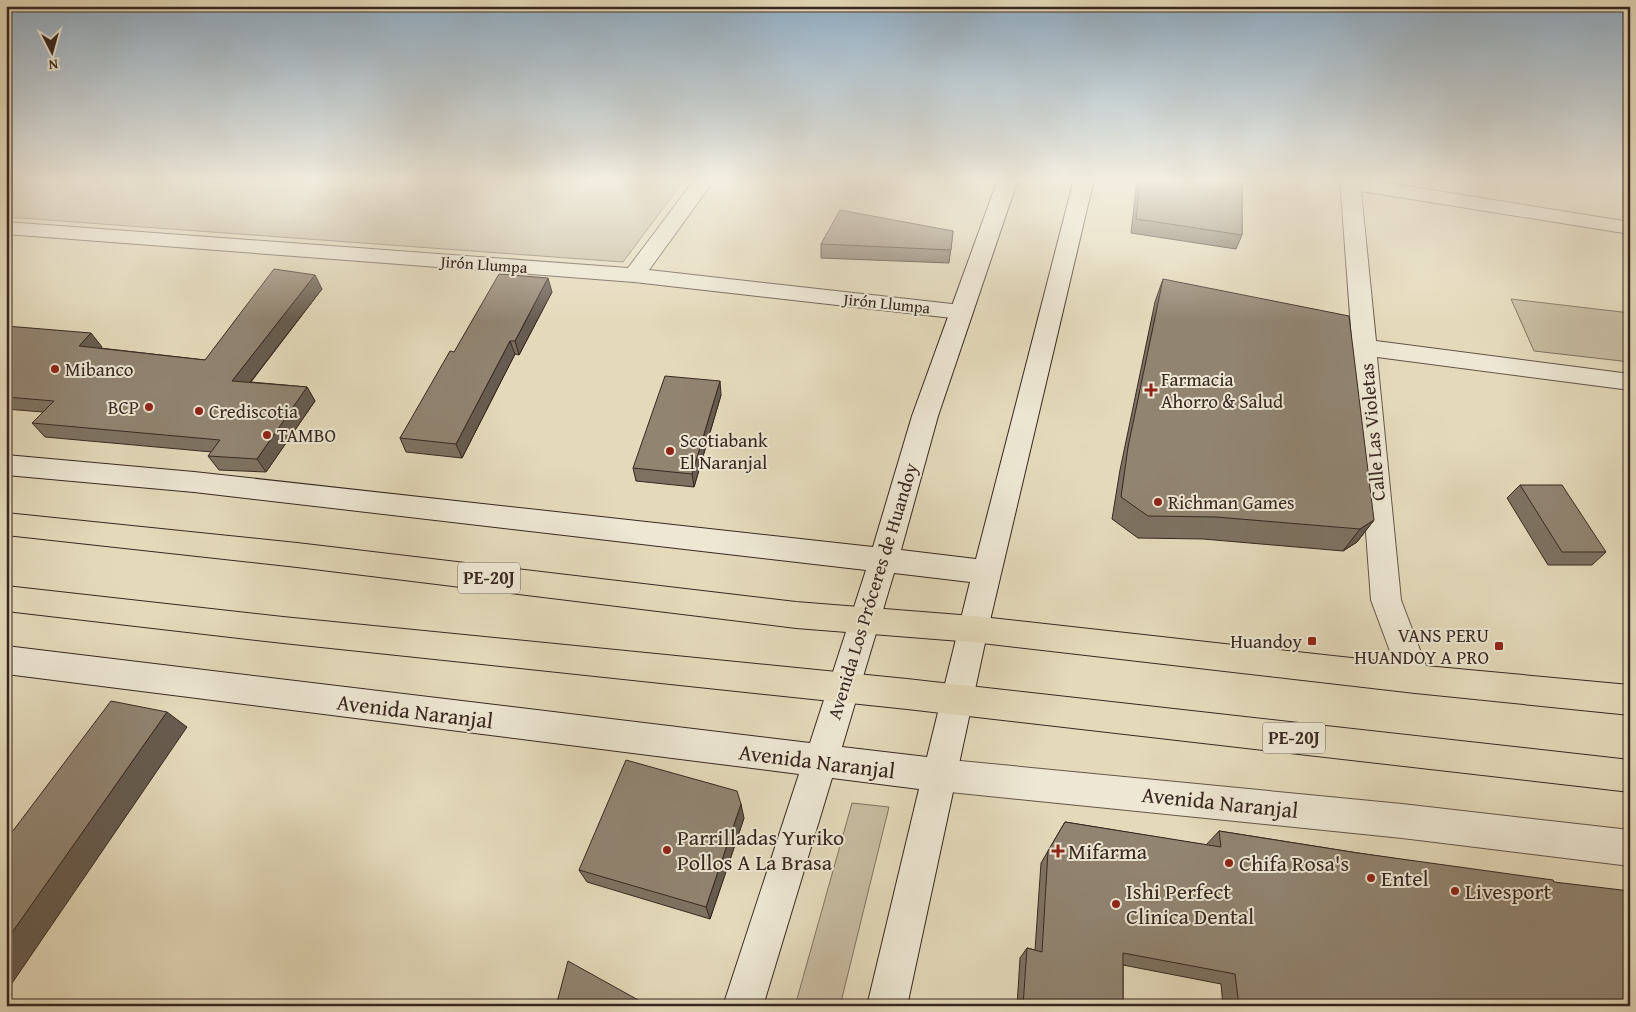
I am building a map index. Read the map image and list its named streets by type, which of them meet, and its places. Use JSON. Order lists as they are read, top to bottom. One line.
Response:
{"streets":{"highway":["PE-20J"],"main road":["Jirón Llumpa","Calle Las Violetas","Avenida Los Próceres de Huandoy","Avenida Naranjal"]},"crossings":[["Jirón Llumpa","Avenida Los Próceres de Huandoy"],["Calle Las Violetas","PE-20J"],["PE-20J","Avenida Los Próceres de Huandoy"],["Avenida Los Próceres de Huandoy","Avenida Naranjal"]],"places":{"other":["Mibanco","BCP","Crediscotia","TAMBO","Scotiabank El Naranjal","Richman Games","Parrilladas Yuriko Pollos A La Brasa","Chifa Rosa's","Entel","Livesport","Ishi Perfect Clinica Dental"],"health":["Farmacia Ahorro & Salud","Mifarma"],"transit":["Huandoy","VANS PERU HUANDOY A PRO"]},"north":"bottom"}
